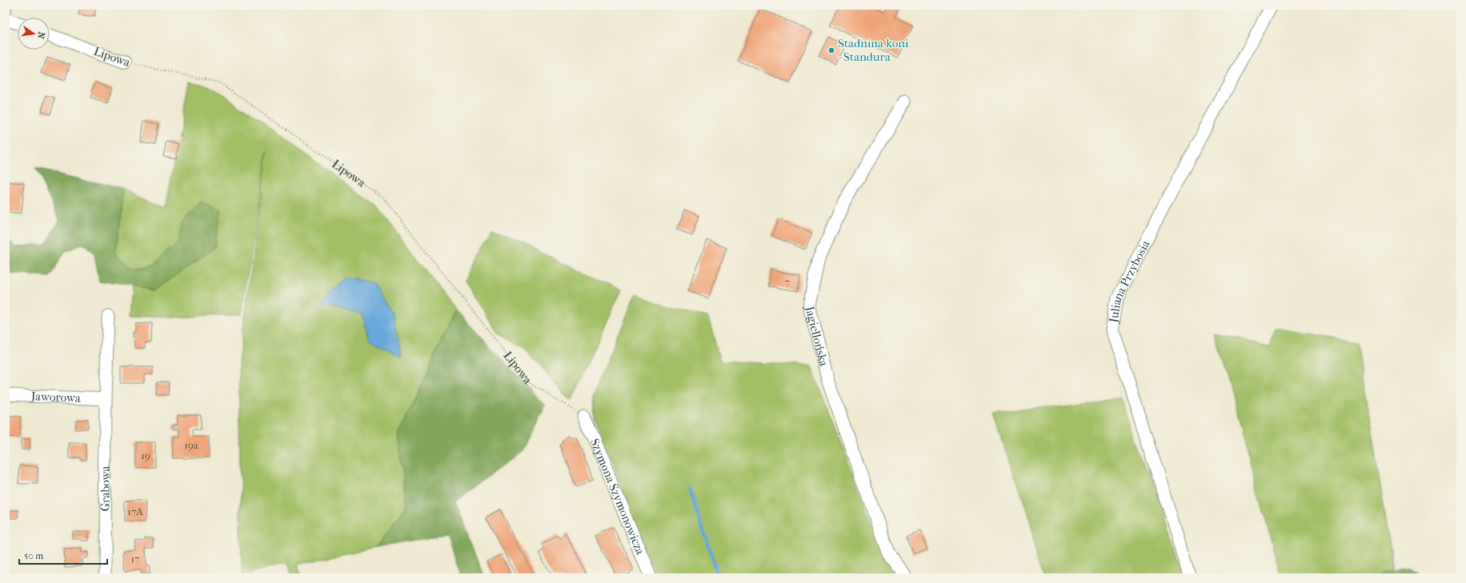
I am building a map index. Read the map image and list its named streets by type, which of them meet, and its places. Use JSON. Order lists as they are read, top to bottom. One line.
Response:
{"streets":{"street":["Lipowa","Juliana Przybosia","Jagiellońska","Jaworowa","Grabowa","Szymona Szymonowicza"]},"crossings":[["Lipowa","Szymona Szymonowicza"],["Jaworowa","Grabowa"]],"places":["Stadnina koni - Standura"],"house_numbers":["7","19a","19","17A","17"],"scale_bar":"50 m","north":"right"}
